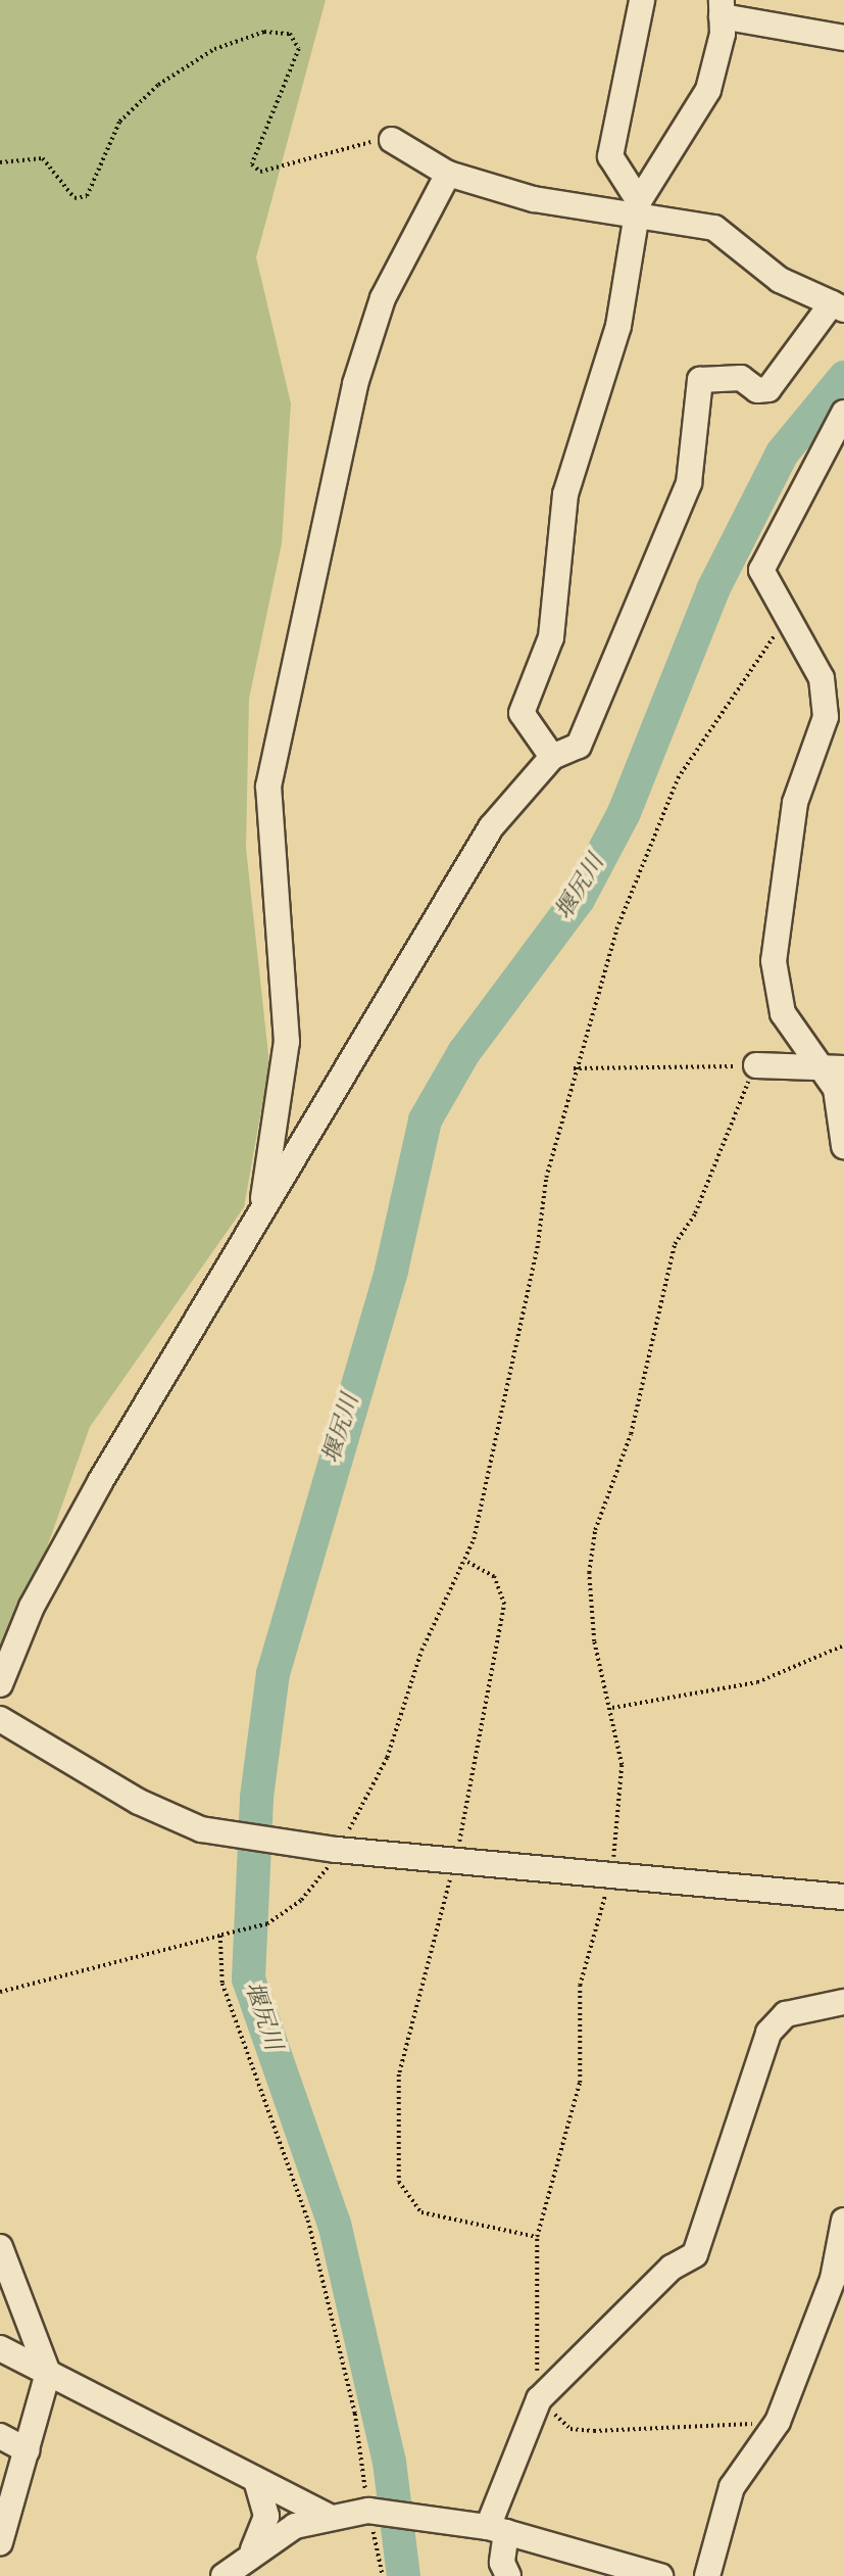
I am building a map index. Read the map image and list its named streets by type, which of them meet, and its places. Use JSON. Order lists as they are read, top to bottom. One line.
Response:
{"water":["堰尻川"]}
